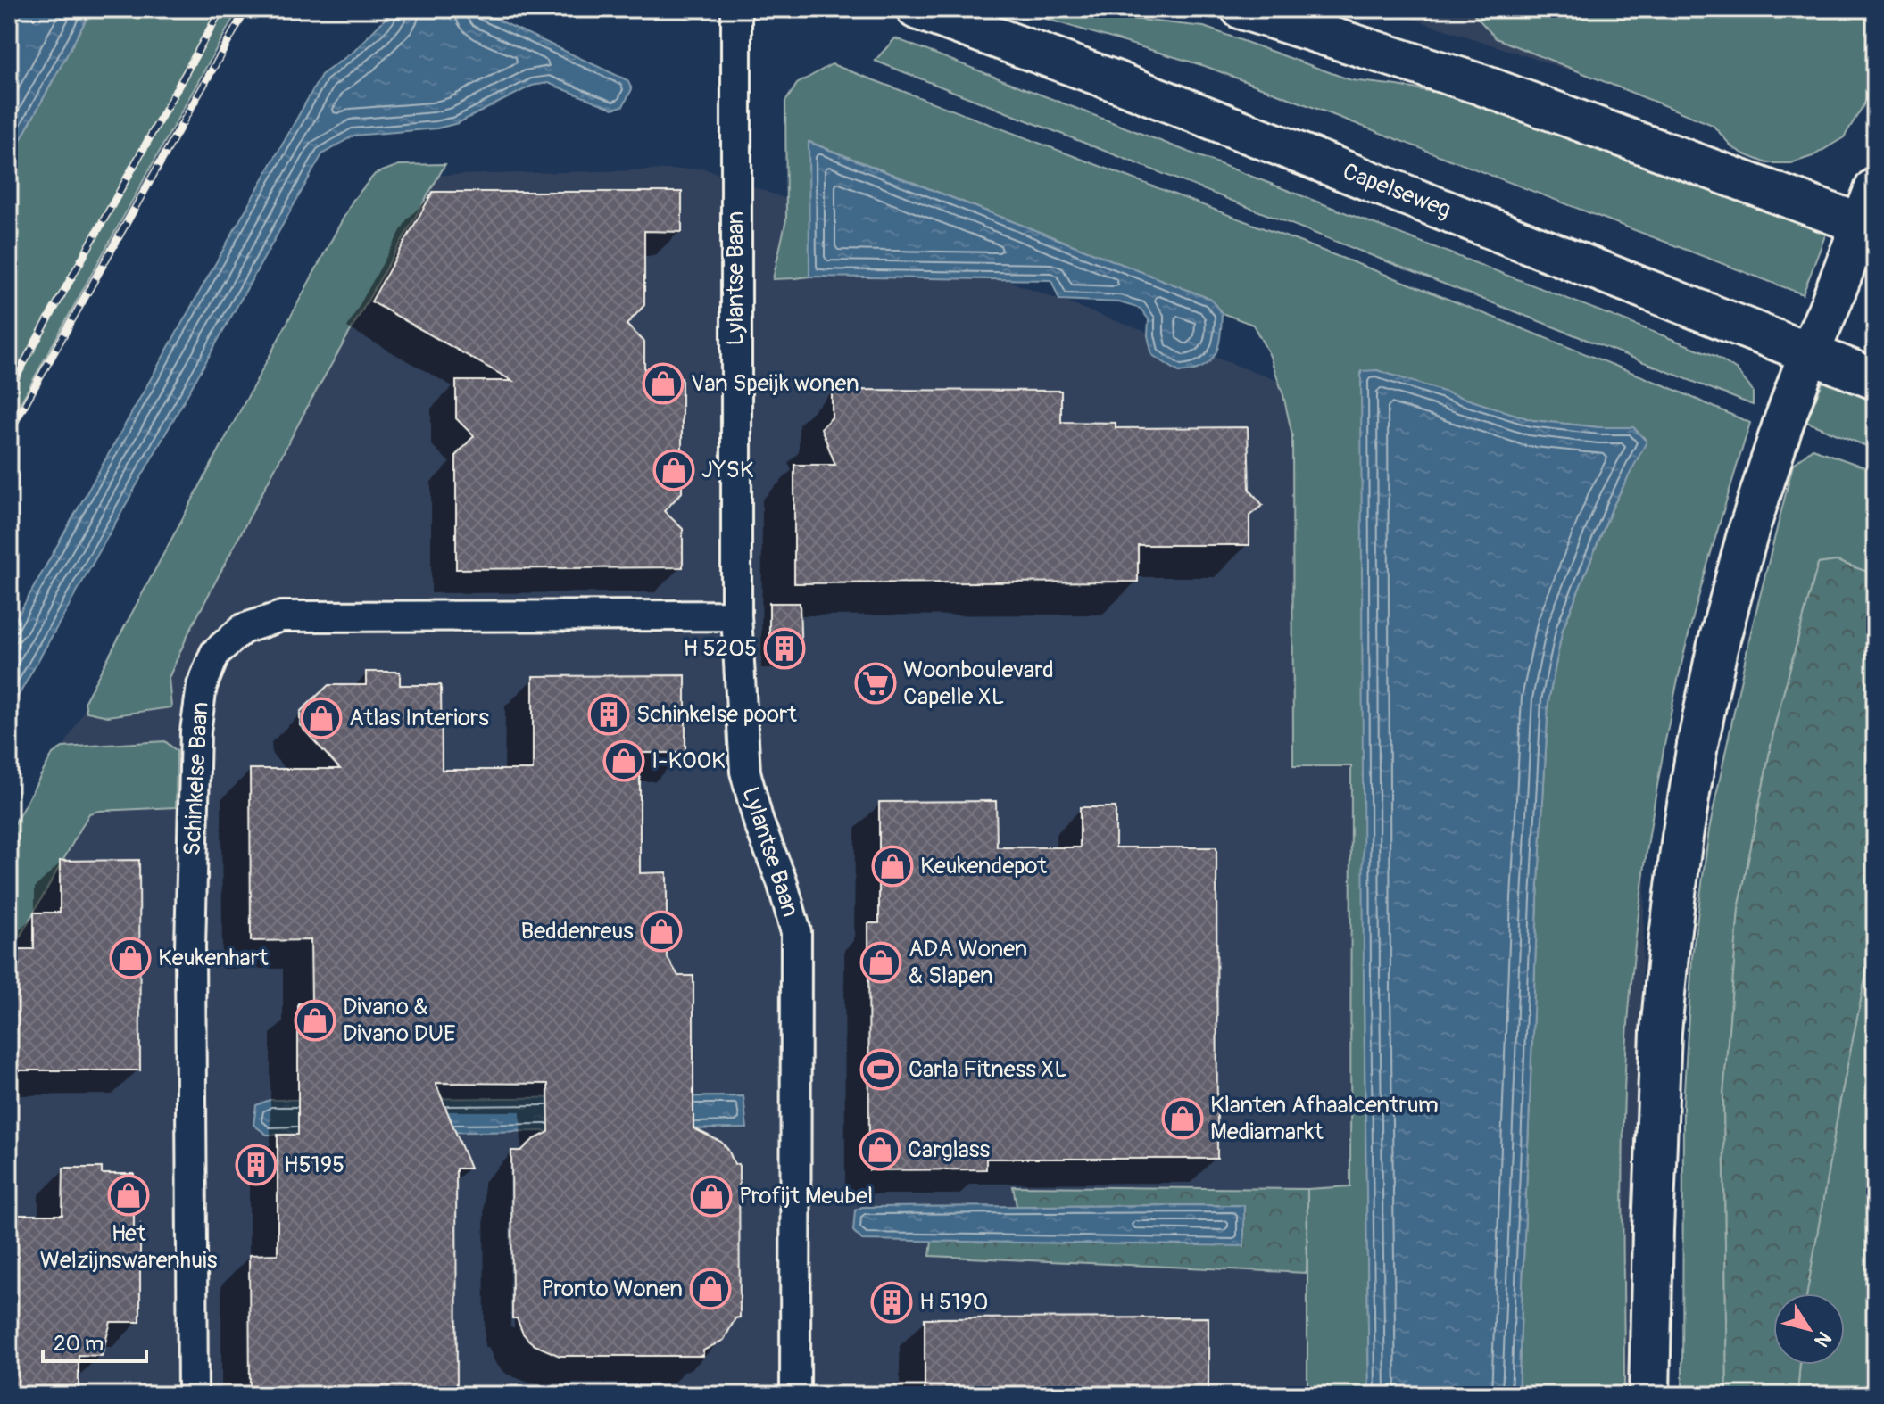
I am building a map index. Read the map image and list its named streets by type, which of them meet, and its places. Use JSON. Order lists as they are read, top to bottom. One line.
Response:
{"streets":{"main road":["Capelseweg"],"street":["Lylantse Baan","Schinkelse Baan"]},"crossings":[["Lylantse Baan","Schinkelse Baan"]],"places":{"shop":["Van Speijk wonen","JYSK","Atlas Interiors","I-KOOK","Keukendepot","Beddenreus","Keukenhart","ADA Wonen & Slapen","Divano & Divano DUE","Klanten Afhaalcentrum Mediamarkt","Carglass","Het Welzijnswarenhuis","Profijt Meubel","Pronto Wonen"],"building":["H 5205","Schinkelse poort","H5195","H 5190"],"supermarket":["Woonboulevard Capelle XL"],"sports":["Carla Fitness XL"]},"scale_bar":"20 m","north":"bottom right"}
